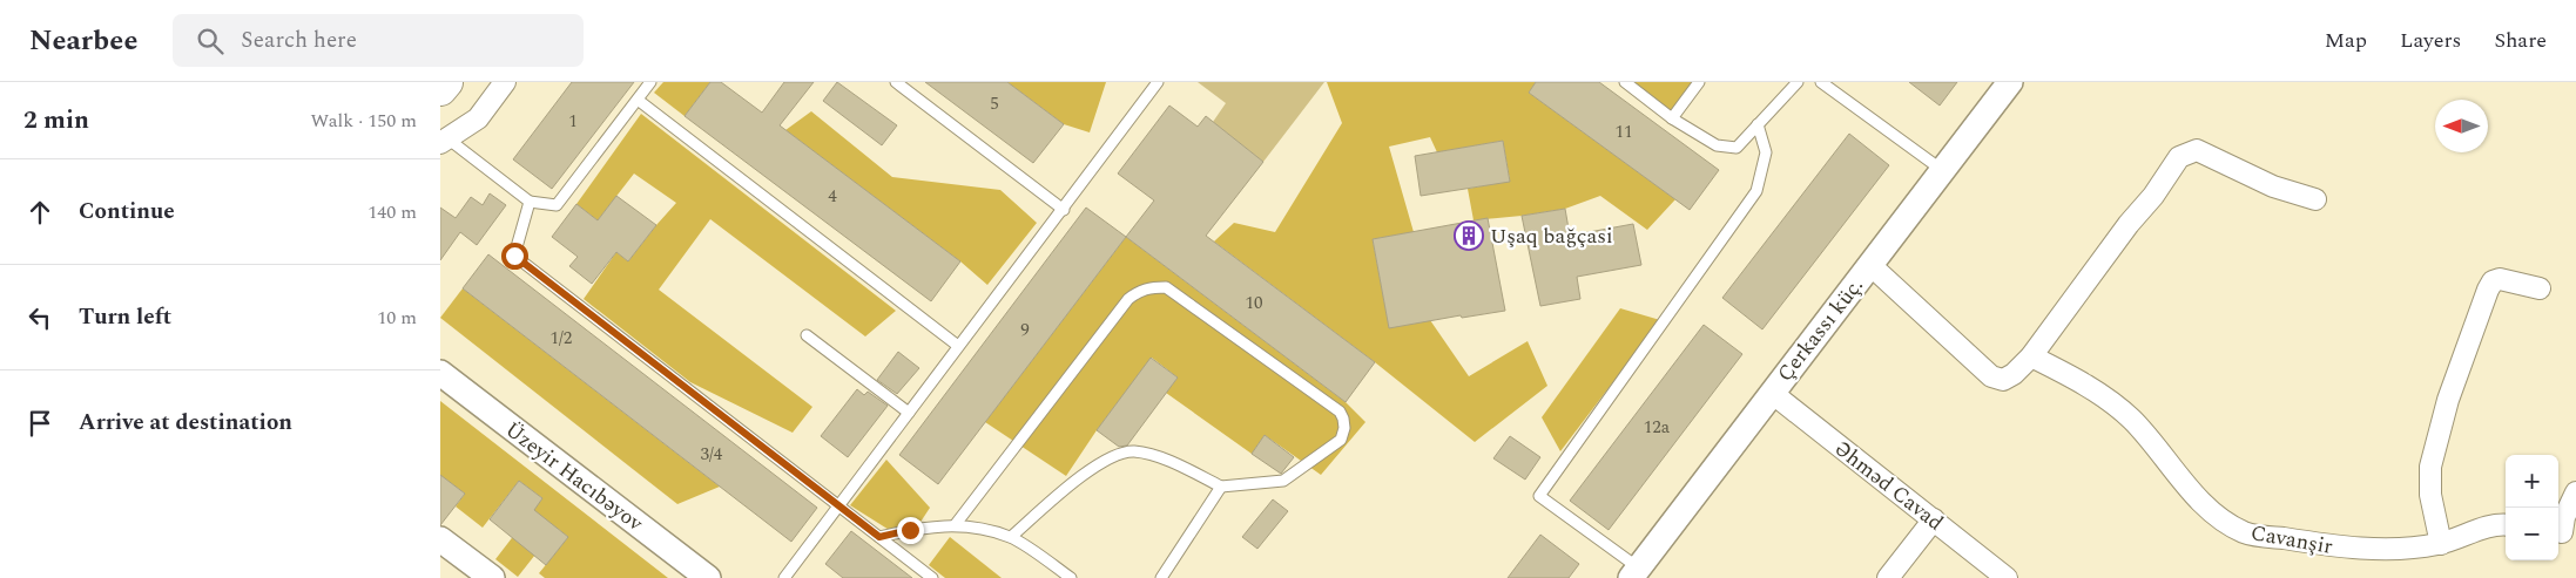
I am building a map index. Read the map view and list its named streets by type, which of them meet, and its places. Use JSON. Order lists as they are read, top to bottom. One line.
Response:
{"streets":{"street":["Çerkassı küç.","Üzeyir Hacıbəyov","Əhməd Cavad","Cavanşir"]},"crossings":[["Çerkassı küç.","Əhməd Cavad"]],"places":{"building":["Uşaq bağçasi"]},"house_numbers":["5","1","11","4","10","9","1/2","12a","3/4"],"north":"left","page":{"header":"Nearbee","search":"Search here","nav":["Map","Layers","Share"],"heading":["2 min","Walk · 150 m"],"list":[["Continue","140 m"],["Turn left","10 m"],"Arrive at destination"],"map_buttons":["+","−"]}}
